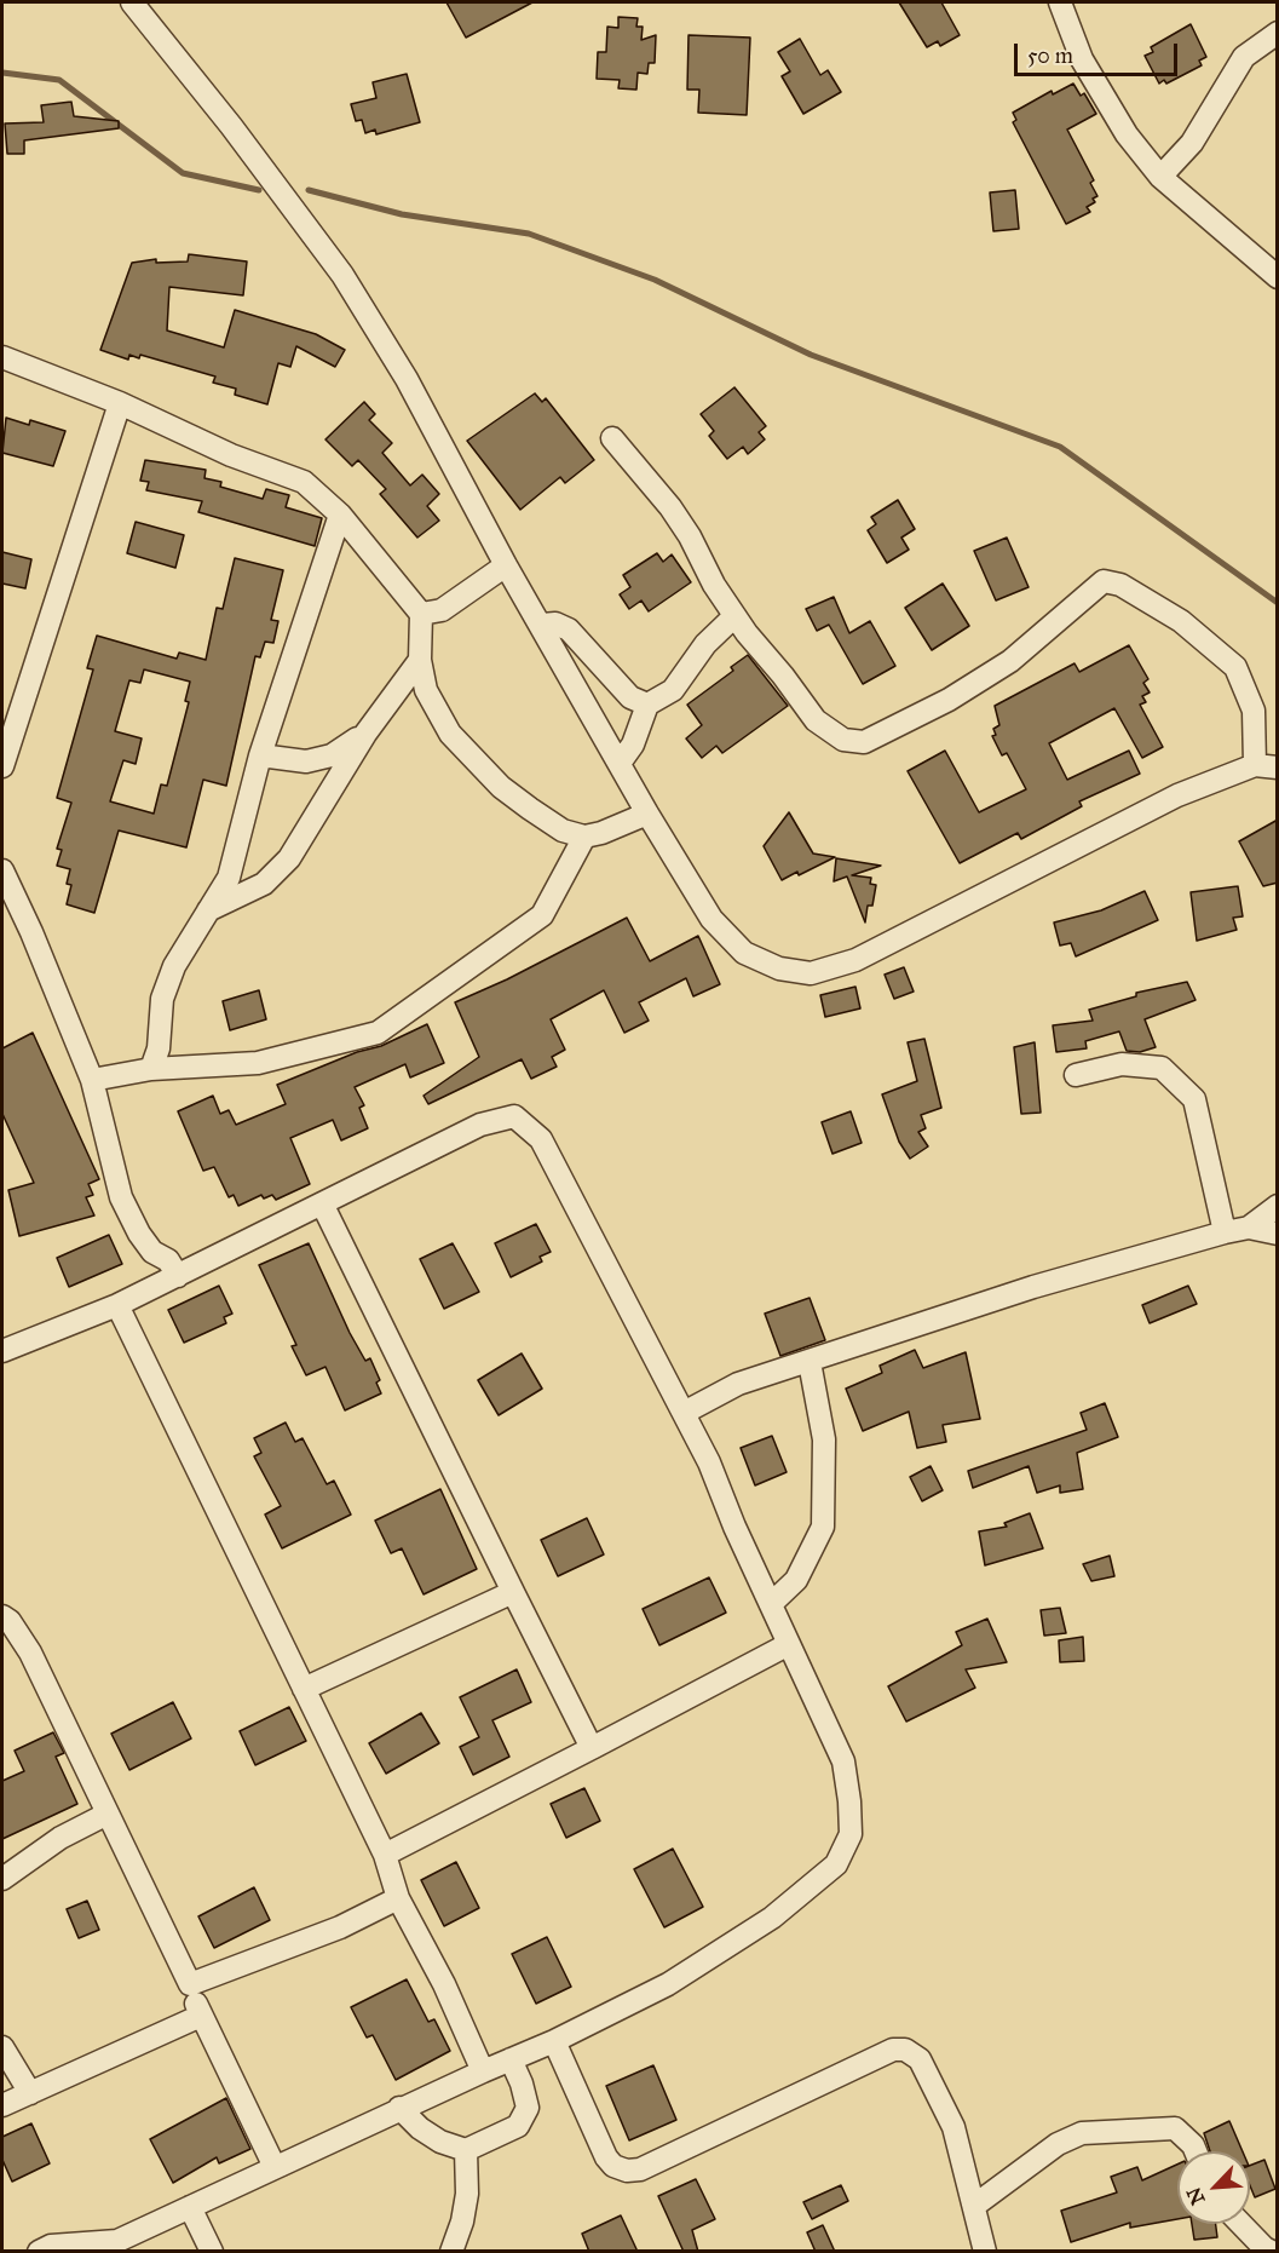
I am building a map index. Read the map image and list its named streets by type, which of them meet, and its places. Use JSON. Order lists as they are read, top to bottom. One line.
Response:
{"scale_bar":"50 m","north":"bottom left"}
